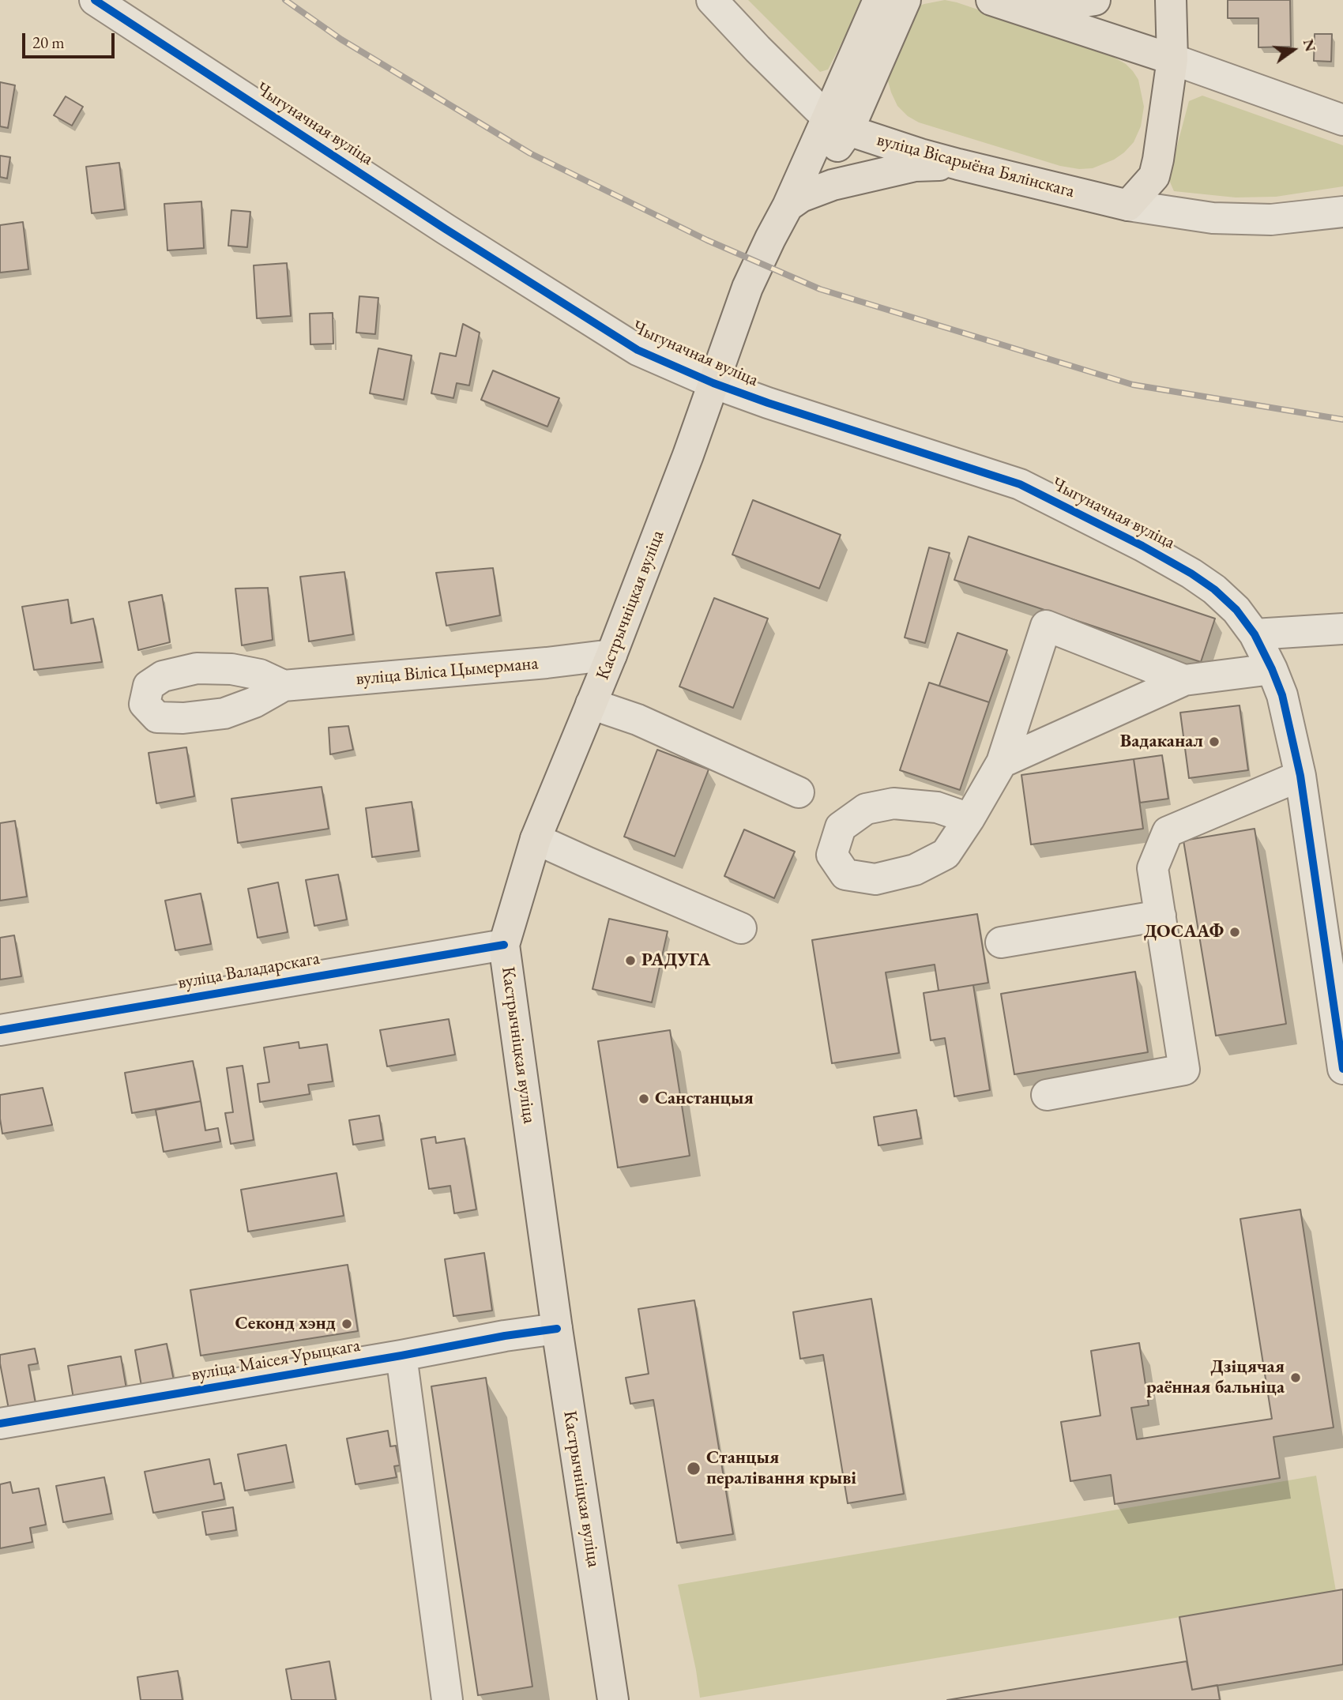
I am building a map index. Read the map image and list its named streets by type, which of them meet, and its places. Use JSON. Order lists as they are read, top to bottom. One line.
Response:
{"streets":{"main road":["вуліца Вісарыёна Бялінскага","Кастрычніцкая вуліца"],"street":["Чыгуначная вуліца","вуліца Віліса Цымермана","вуліца Валадарскага","вуліца Маісея Урыцкага"]},"crossings":[["Чыгуначная вуліца","Кастрычніцкая вуліца"],["вуліца Вісарыёна Бялінскага","Кастрычніцкая вуліца"],["Кастрычніцкая вуліца","вуліца Віліса Цымермана"],["Кастрычніцкая вуліца","вуліца Валадарскага"],["Кастрычніцкая вуліца","вуліца Маісея Урыцкага"]],"places":["Вадаканал","ДОСААФ","РАДУГА","Санстанцыя","Секонд хэнд","Дзіцячая раённая бальніца","Станцыя пералівання крыві"],"scale_bar":"20 m","north":"right"}
